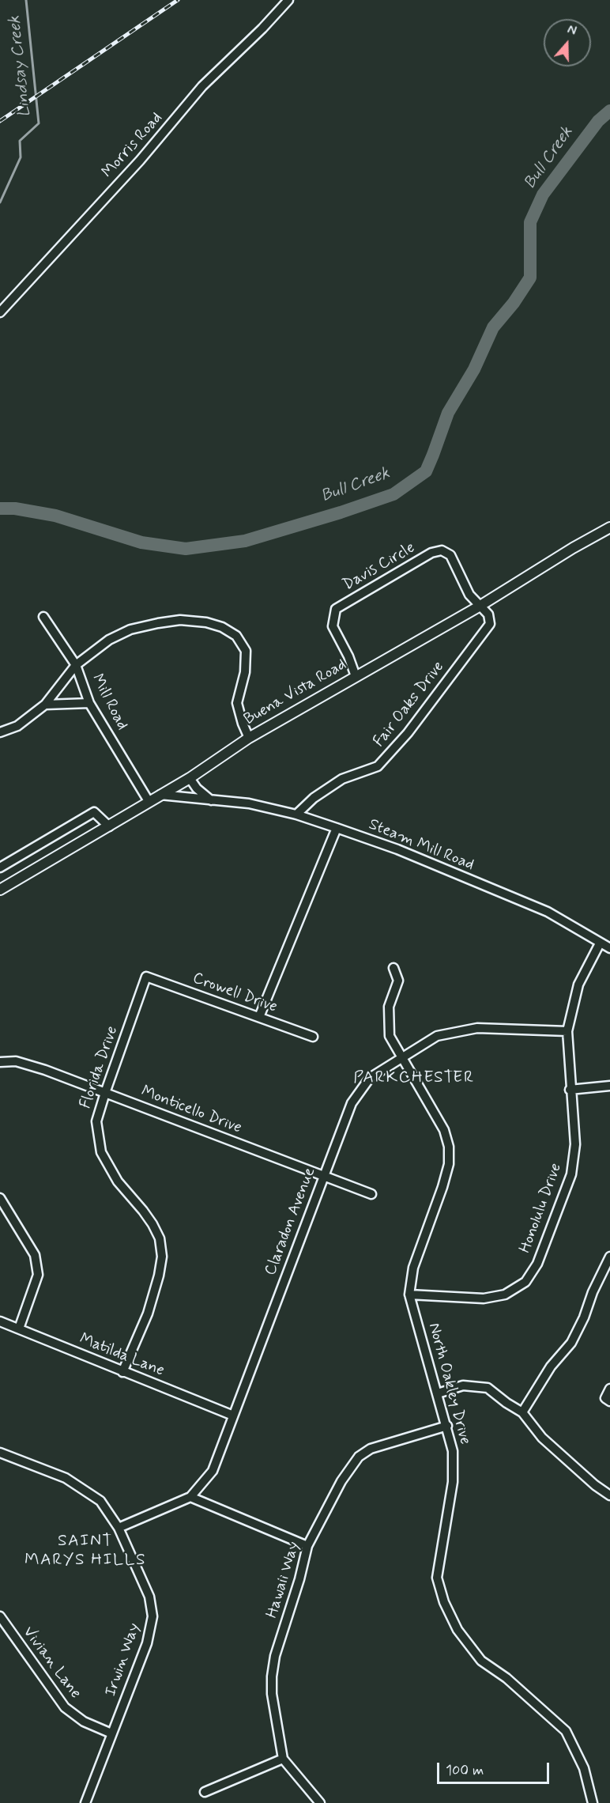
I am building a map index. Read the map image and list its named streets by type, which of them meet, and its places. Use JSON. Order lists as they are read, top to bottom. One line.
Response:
{"streets":{"main road":["Buena Vista Road"],"street":["Morris Road","Davis Circle","Mill Road","Fair Oaks Drive","Steam Mill Road","Crowell Drive","Florida Drive","Monticello Drive","Honolulu Drive","Claradon Avenue","Matilda Lane","North Oakley Drive","Hawaii Way","Irwin Way","Vivian Lane"]},"crossings":[["Davis Circle","Buena Vista Road"],["Davis Circle","Fair Oaks Drive"],["Buena Vista Road","Mill Road"],["Buena Vista Road","Fair Oaks Drive"],["Buena Vista Road","Steam Mill Road"],["Fair Oaks Drive","Steam Mill Road"],["Steam Mill Road","Honolulu Drive"],["Crowell Drive","Florida Drive"],["Florida Drive","Monticello Drive"],["Florida Drive","Matilda Lane"],["Monticello Drive","Claradon Avenue"],["Honolulu Drive","Claradon Avenue"],["Honolulu Drive","North Oakley Drive"],["Claradon Avenue","Matilda Lane"],["Claradon Avenue","North Oakley Drive"],["Claradon Avenue","Irwin Way"],["North Oakley Drive","Hawaii Way"],["Irwin Way","Vivian Lane"]],"districts":["PARKCHESTER","SAINT MARYS HILLS"],"water":["Lindsay Creek","Bull Creek"],"scale_bar":"100 m","north":"top"}
